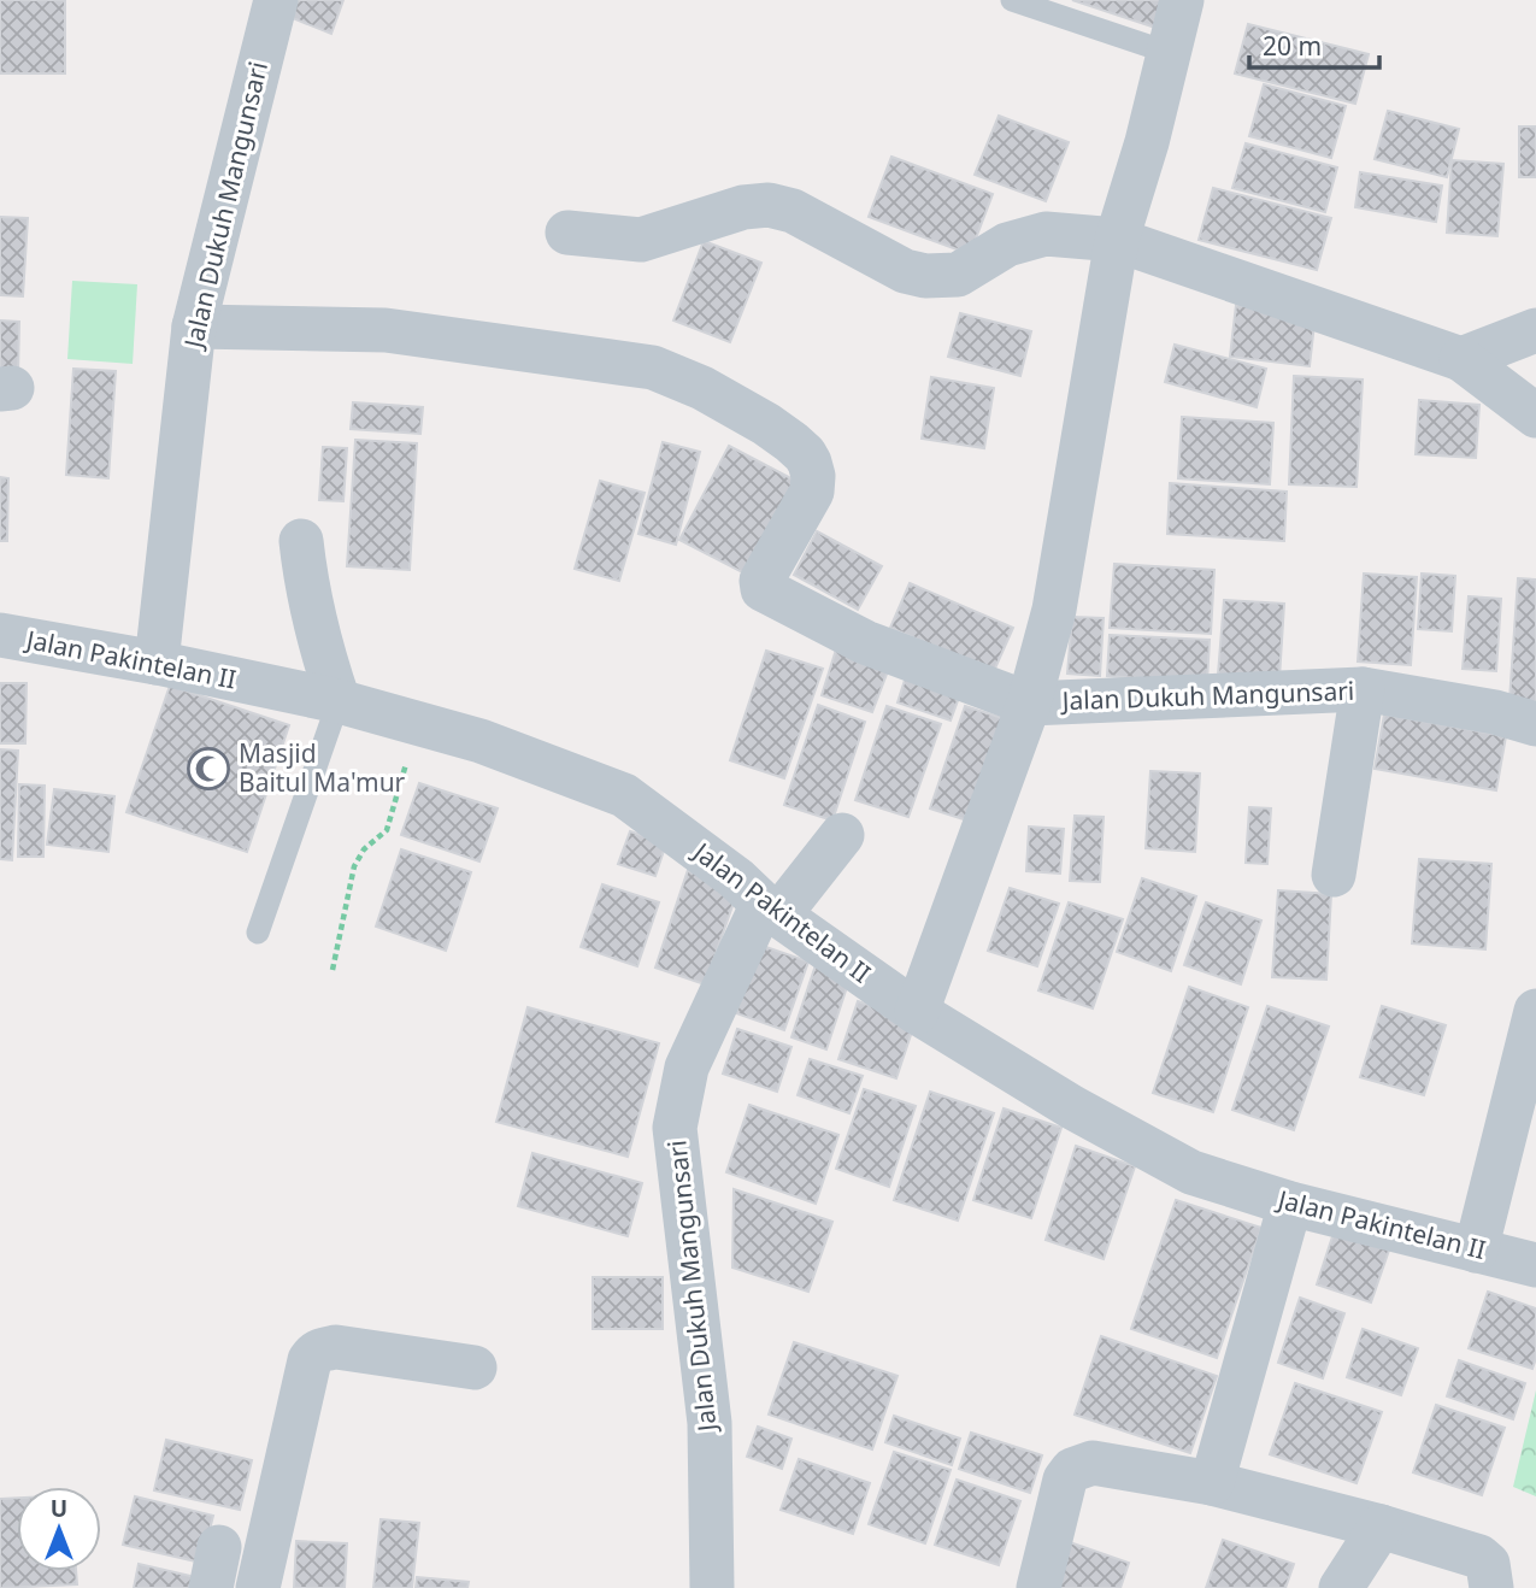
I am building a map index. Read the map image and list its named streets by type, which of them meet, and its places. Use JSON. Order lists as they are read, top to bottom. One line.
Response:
{"streets":{"street":["Jalan Dukuh Mangunsari","Jalan Pakintelan II"]},"crossings":[["Jalan Dukuh Mangunsari","Jalan Pakintelan II"]],"places":{"mosque":["Masjid Baitul Ma'mur"]},"scale_bar":"20 m","north":"top"}
